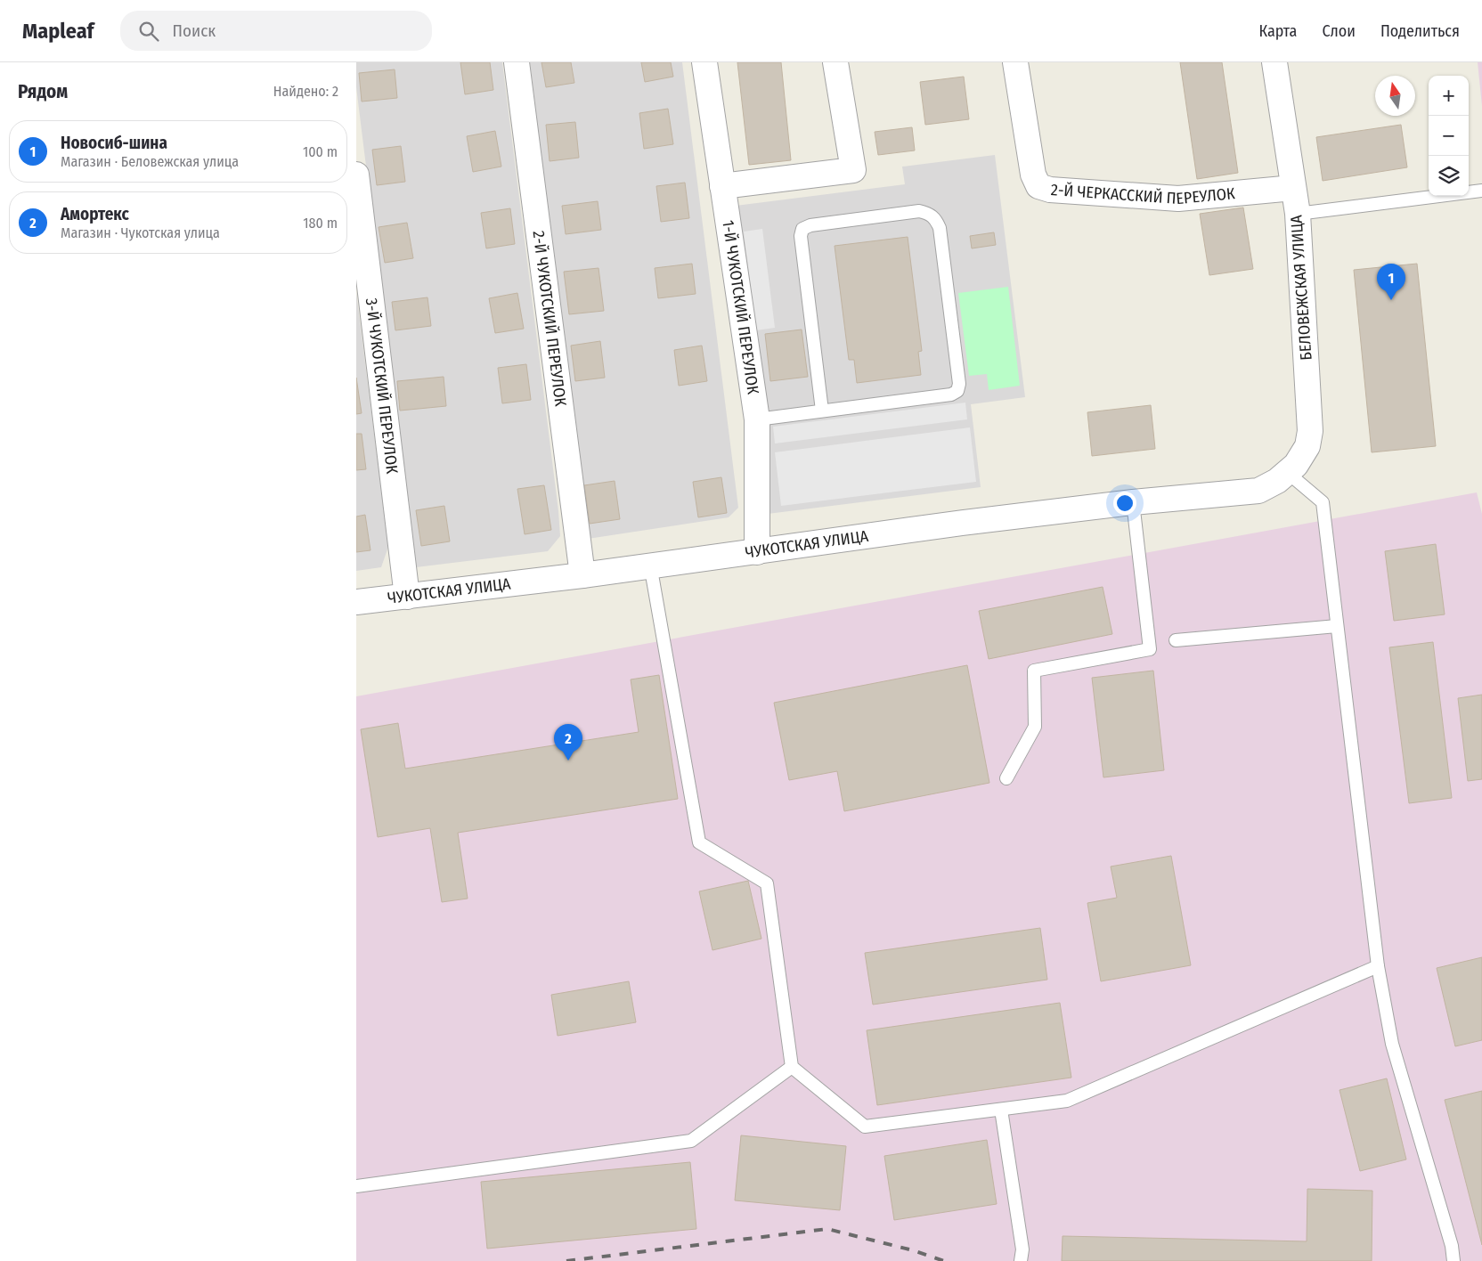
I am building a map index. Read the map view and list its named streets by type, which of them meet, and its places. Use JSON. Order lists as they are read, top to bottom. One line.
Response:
{"streets":{"street":["2-Й ЧЕРКАССКИЙ ПЕРЕУЛОК","БЕЛОВЕЖСКАЯ УЛИЦА","1-Й ЧУКОТСКИЙ ПЕРЕУЛОК","2-Й ЧУКОТСКИЙ ПЕРЕУЛОК","3-Й ЧУКОТСКИЙ ПЕРЕУЛОК","ЧУКОТСКАЯ УЛИЦА"]},"crossings":[["2-Й ЧЕРКАССКИЙ ПЕРЕУЛОК","БЕЛОВЕЖСКАЯ УЛИЦА"],["БЕЛОВЕЖСКАЯ УЛИЦА","ЧУКОТСКАЯ УЛИЦА"],["1-Й ЧУКОТСКИЙ ПЕРЕУЛОК","ЧУКОТСКАЯ УЛИЦА"],["2-Й ЧУКОТСКИЙ ПЕРЕУЛОК","ЧУКОТСКАЯ УЛИЦА"],["3-Й ЧУКОТСКИЙ ПЕРЕУЛОК","ЧУКОТСКАЯ УЛИЦА"]],"north":"top","page":{"header":"Mapleaf","search":"Поиск","nav":["Карта","Слои","Поделиться"],"heading":["Рядом","Найдено: 2"],"map_buttons":["+","−"],"list":[{"mark":"1","name":"Новосиб-шина","note":"Магазин · Беловежская улица","value":"100 m"},{"mark":"2","name":"Амортекс","note":"Магазин · Чукотская улица","value":"180 m"}],"pins":["1","2"]}}
